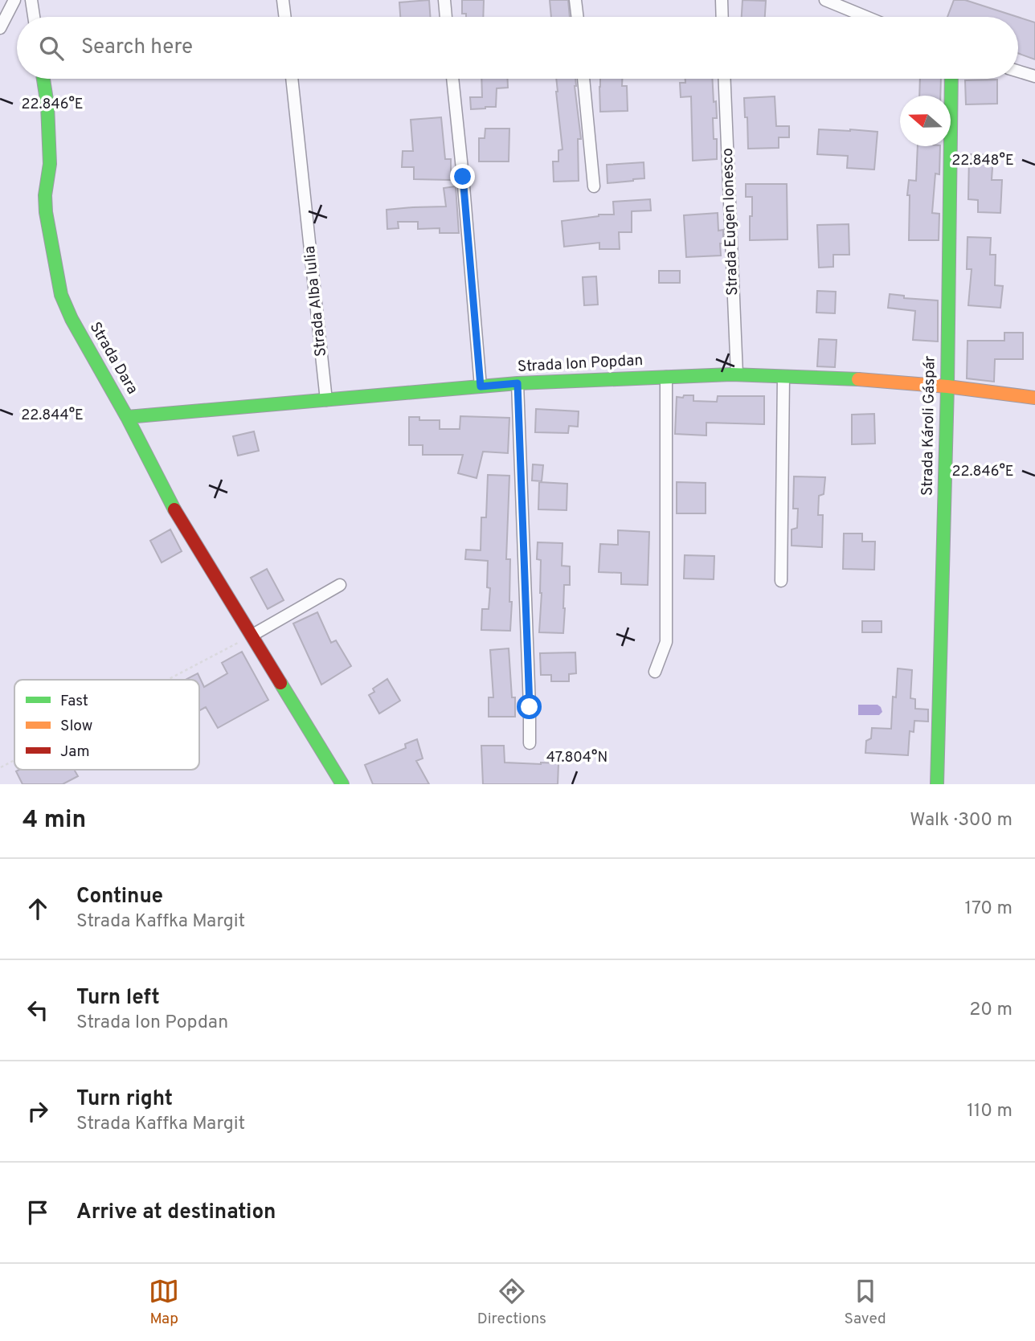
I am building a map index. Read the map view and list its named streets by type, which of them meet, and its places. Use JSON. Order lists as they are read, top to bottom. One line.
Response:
{"streets":{"street":["Strada Eugen Ionesco","Strada Alba Iulia","Strada Dara","Strada Ion Popdan","Strada Károli Gáspár"]},"crossings":[["Strada Eugen Ionesco","Strada Ion Popdan"],["Strada Alba Iulia","Strada Ion Popdan"],["Strada Dara","Strada Ion Popdan"],["Strada Ion Popdan","Strada Károli Gáspár"]],"legend":["Fast","Slow","Jam"],"north":"left","page":{"search":"Search here","heading":["4 min","Walk · 300 m"],"list":[["Continue","Strada Kaffka Margit","170 m"],["Turn left","Strada Ion Popdan","20 m"],["Turn right","Strada Kaffka Margit","110 m"],"Arrive at destination"],"nav":["Map","Directions","Saved"]},"coordinates":["22.846°E","22.848°E","22.844°E","47.804°N"]}
